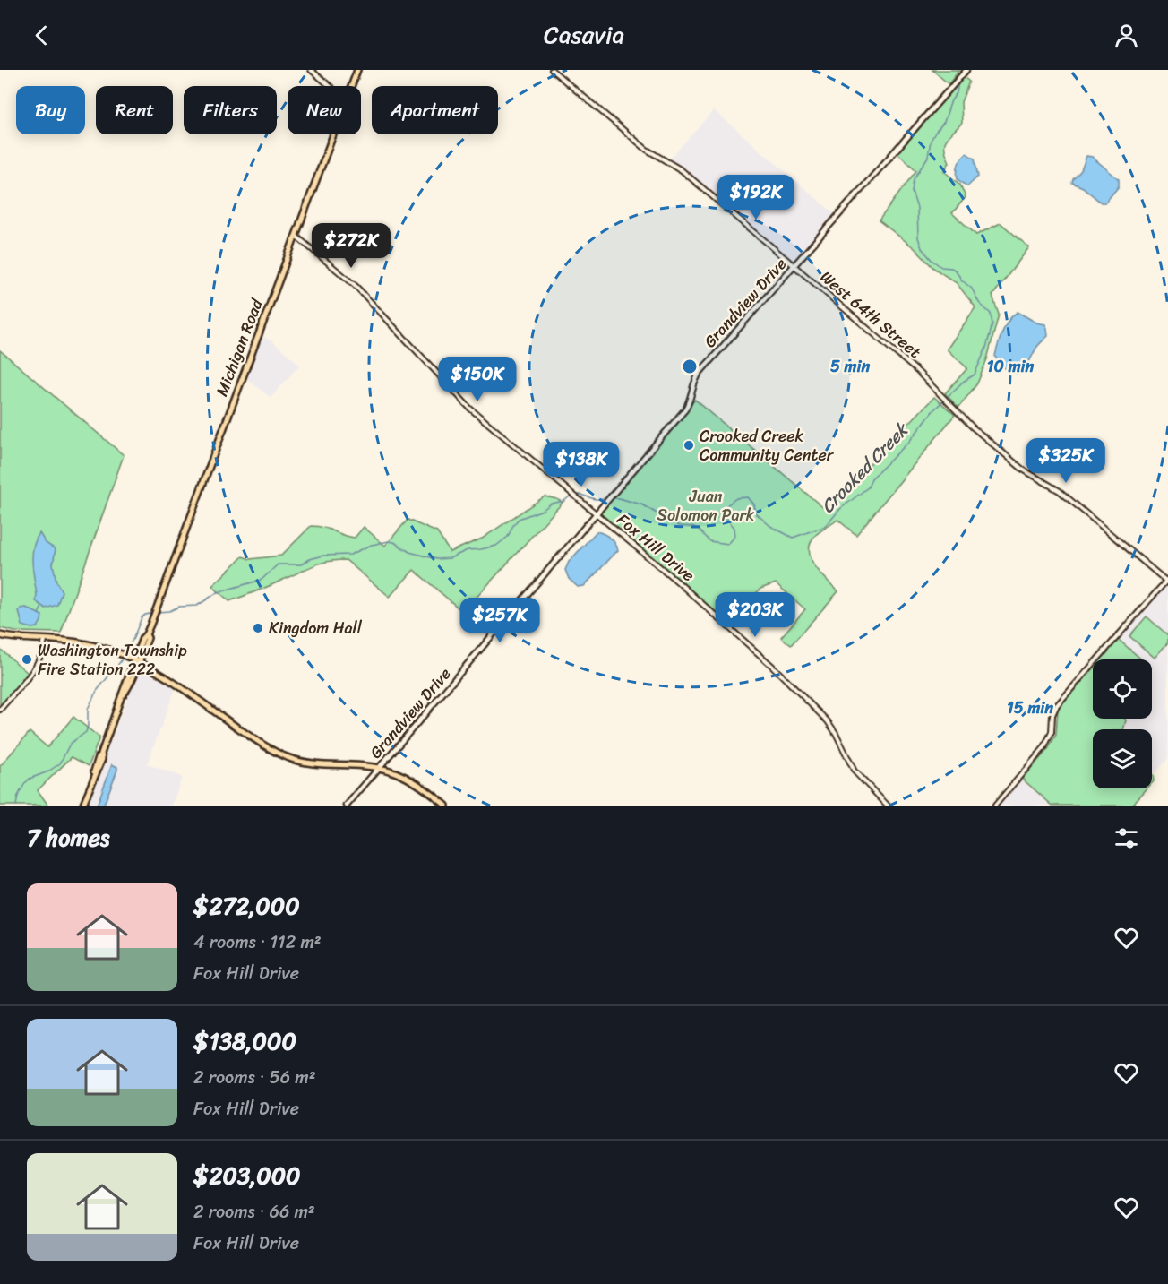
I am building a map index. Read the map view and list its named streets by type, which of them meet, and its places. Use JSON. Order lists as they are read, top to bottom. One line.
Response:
{"streets":{"main road":["Grandview Drive","Michigan Road"],"street":["West 64th Street","Fox Hill Drive"]},"crossings":[["Grandview Drive","West 64th Street"],["Grandview Drive","Fox Hill Drive"],["Michigan Road","Fox Hill Drive"]],"water":["Crooked Creek"],"parks":["Juan Solomon Park"],"places":["Crooked Creek Community Center","Kingdom Hall","Washington Township Fire Station 222"],"page":{"header":"Casavia","chip":["Buy","Rent","Filters","New","Apartment"],"price":["$192K","$272K","$150K","$325K","$138K","$203K","$257K"],"heading":"7 homes","list":[{"name":"$272,000","note":"4 rooms · 112 m² · Fox Hill Drive"},{"name":"$138,000","note":"2 rooms · 56 m² · Fox Hill Drive"},{"name":"$203,000","note":"2 rooms · 66 m² · Fox Hill Drive"}]},"rings":["5 min","10 min","15 min"]}
